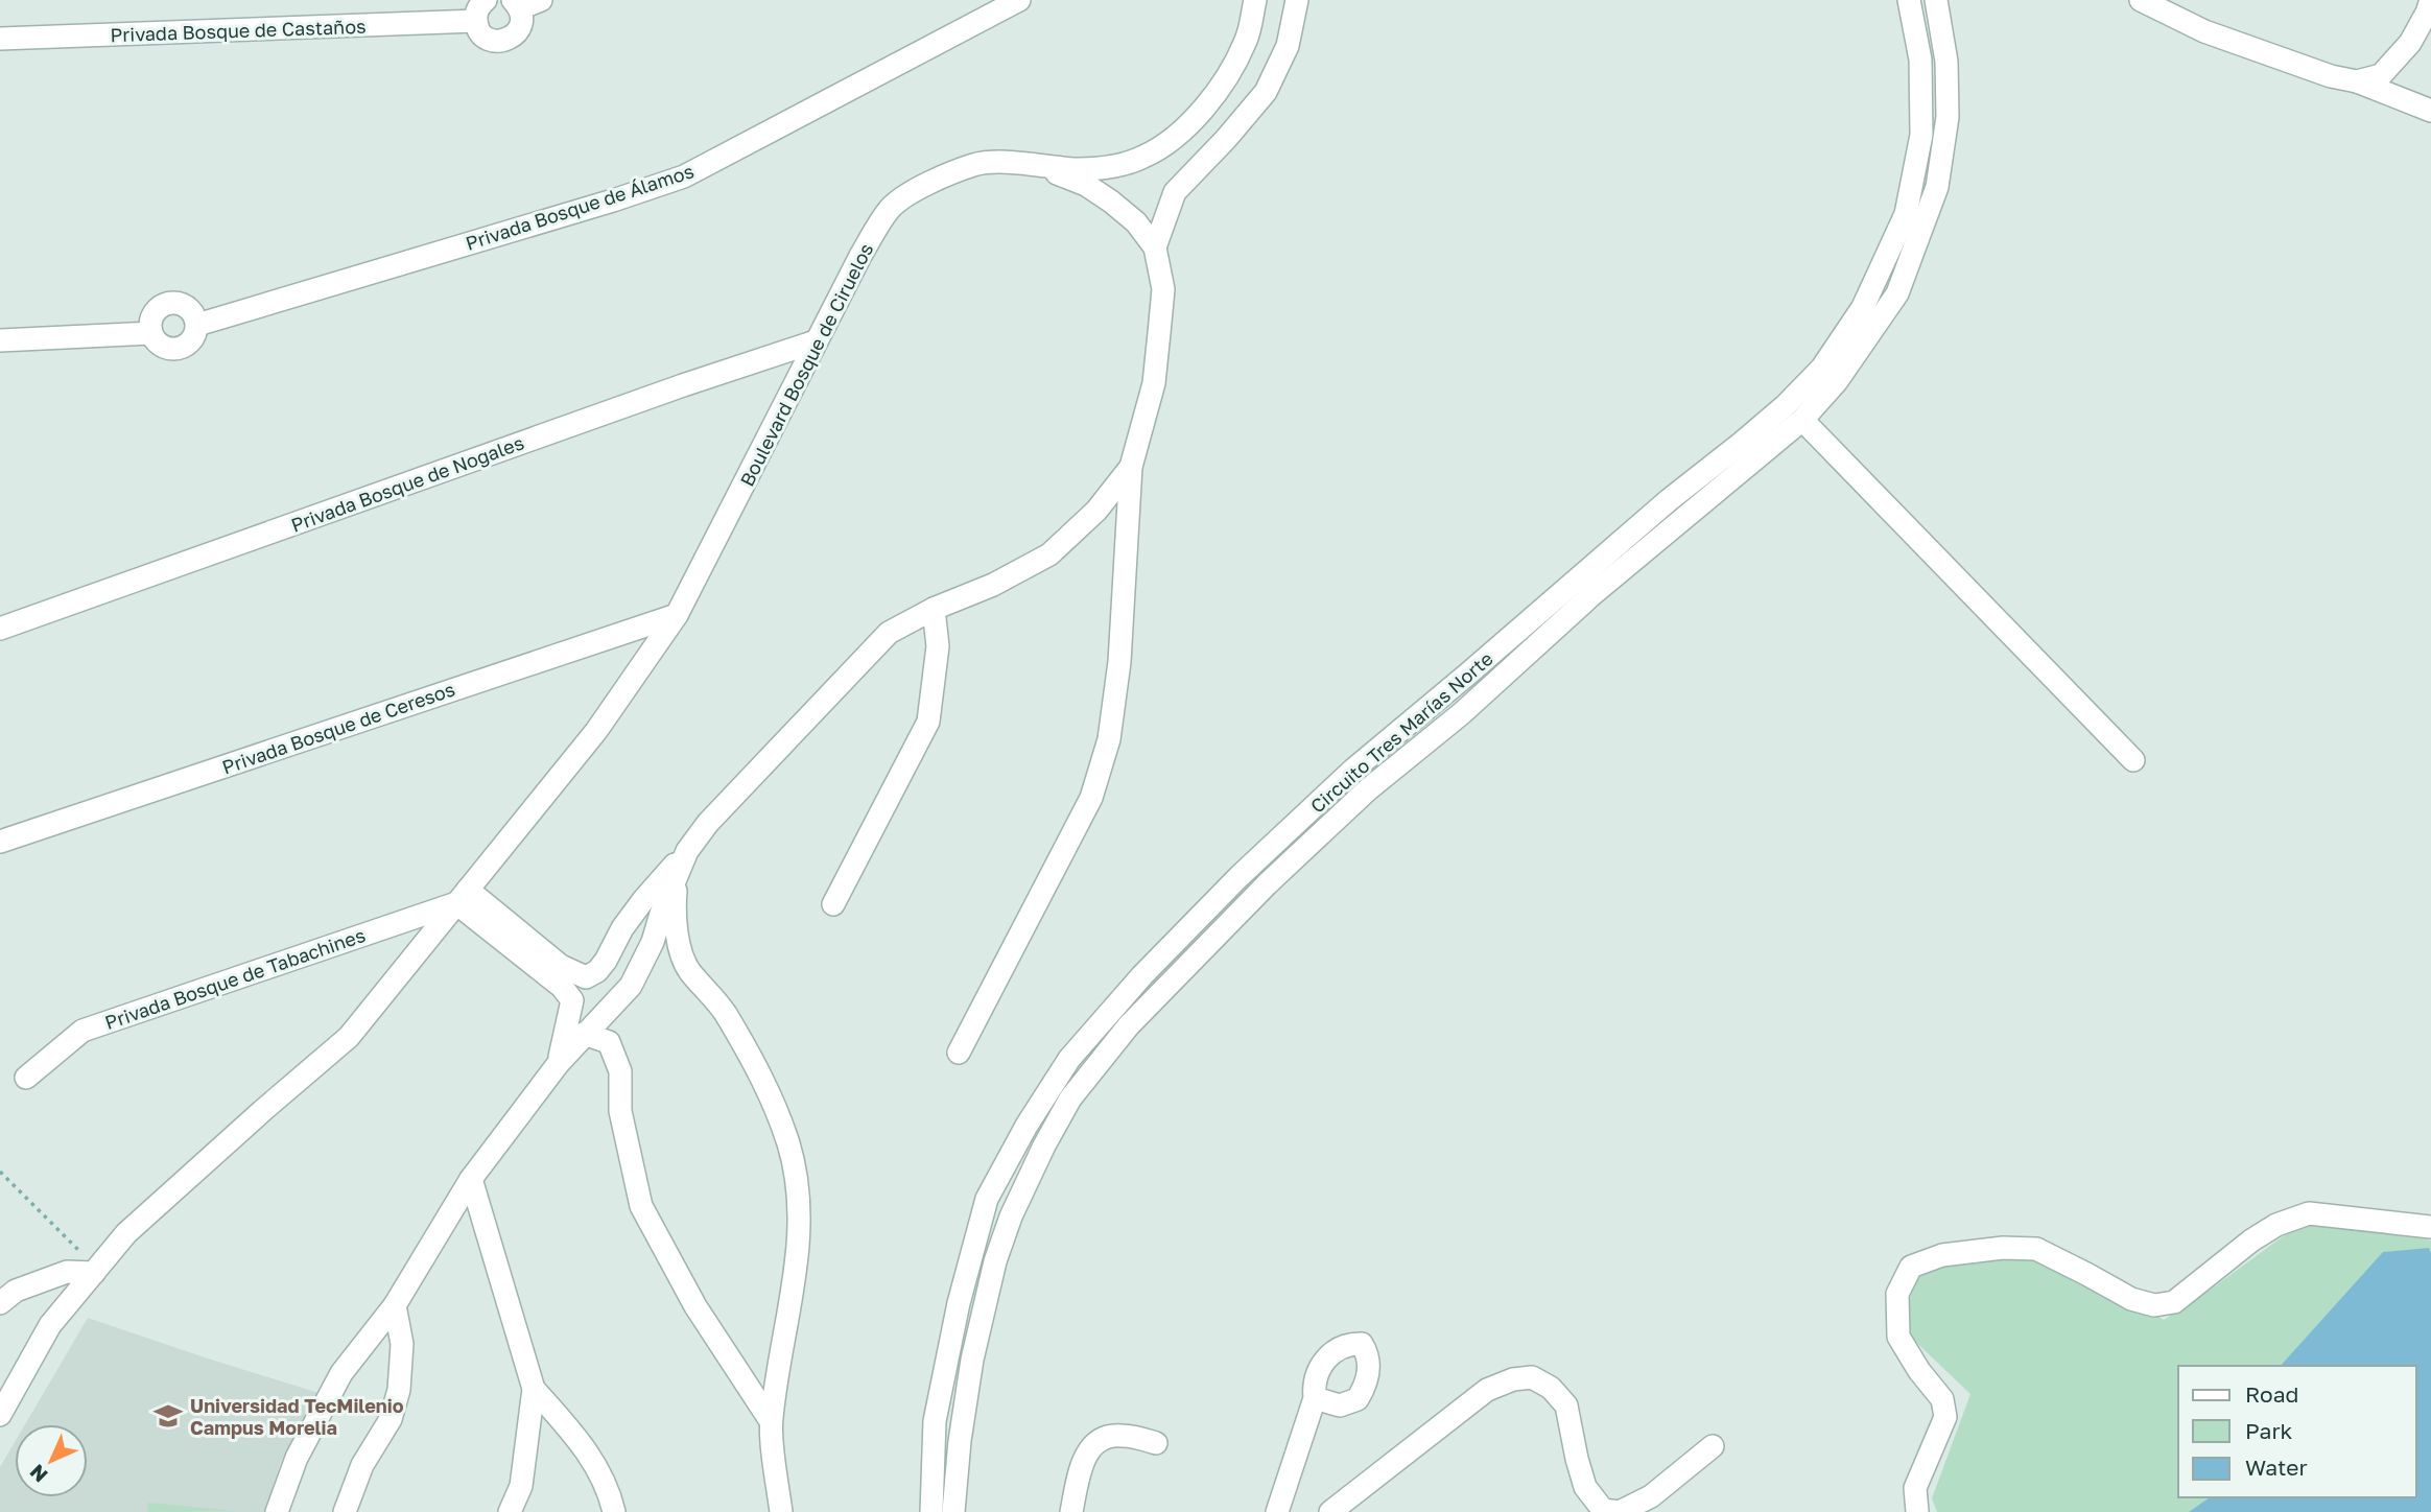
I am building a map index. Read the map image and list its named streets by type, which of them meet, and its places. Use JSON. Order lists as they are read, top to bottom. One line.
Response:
{"streets":{"street":["Privada Bosque de Castaños","Privada Bosque de Álamos","Boulevard Bosque de Ciruelos","Privada Bosque de Nogales","Privada Bosque de Ceresos","Circuito Tres Marías Norte","Privada Bosque de Tabachines"]},"crossings":[["Boulevard Bosque de Ciruelos","Privada Bosque de Nogales"],["Boulevard Bosque de Ciruelos","Privada Bosque de Ceresos"],["Boulevard Bosque de Ciruelos","Privada Bosque de Tabachines"]],"places":{"school or university":["Universidad TecMilenio Campus Morelia"]},"legend":["Road","Park","Water"],"north":"bottom left"}
